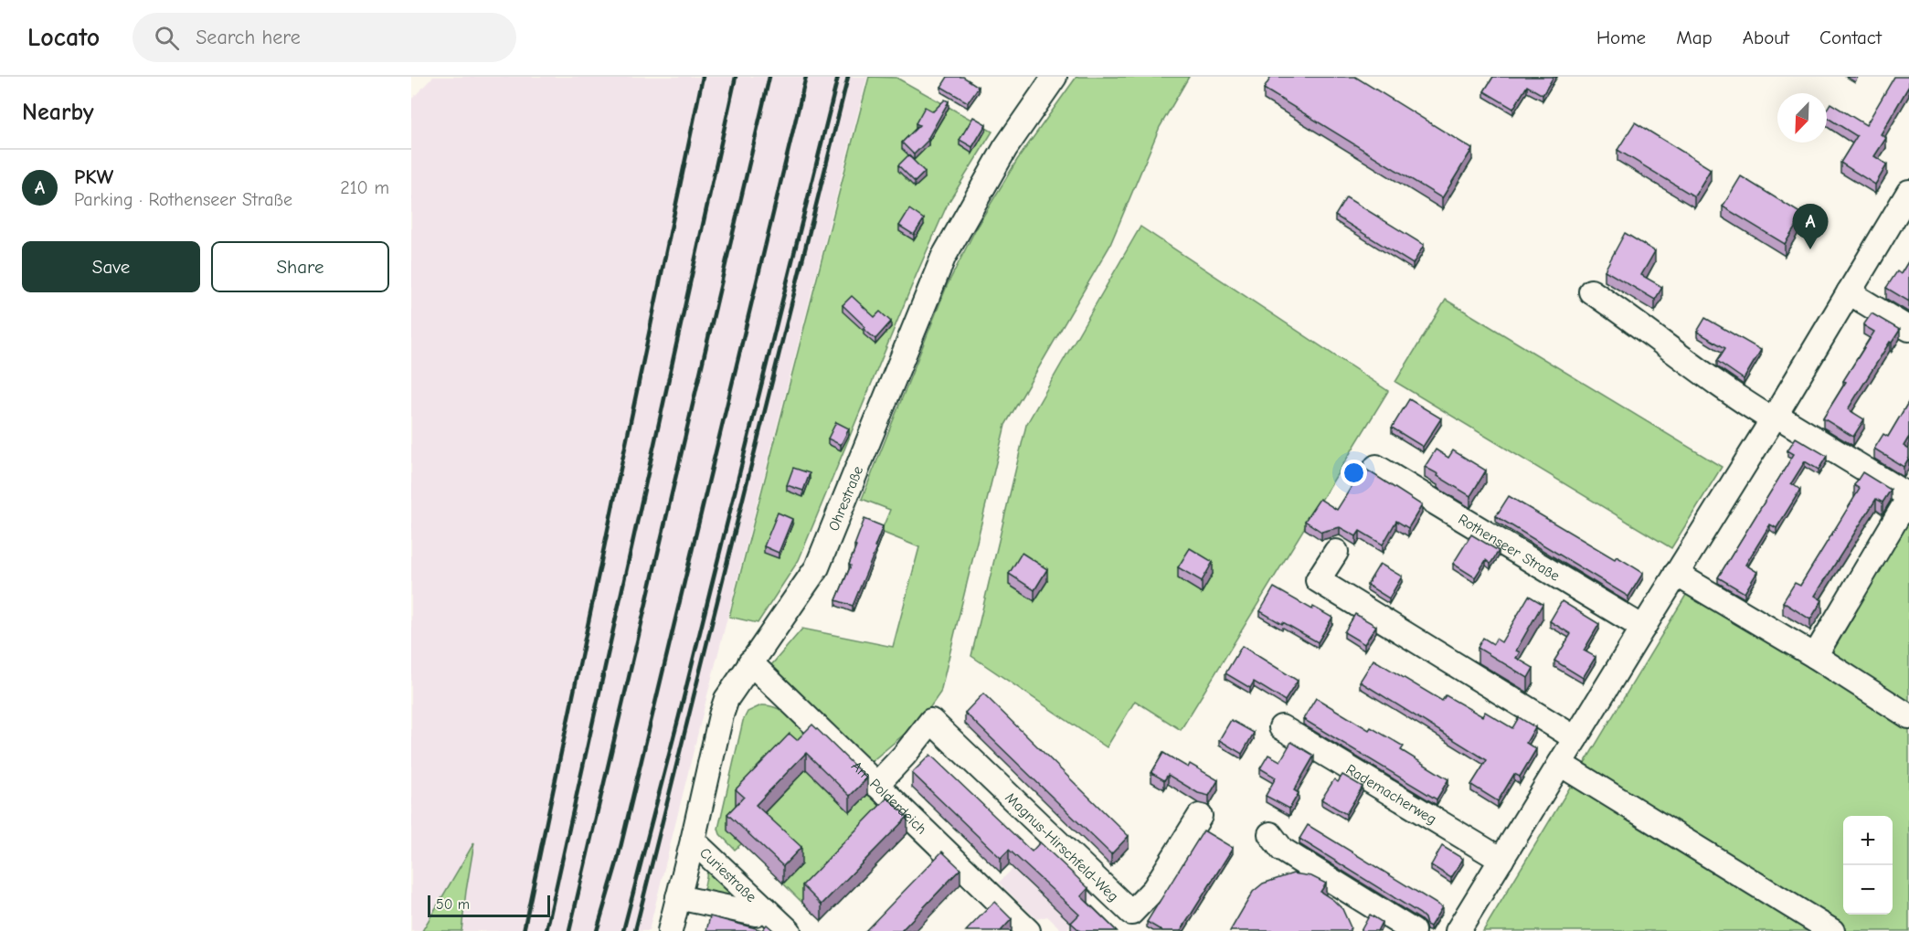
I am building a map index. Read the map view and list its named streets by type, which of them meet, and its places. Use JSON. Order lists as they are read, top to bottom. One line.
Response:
{"streets":{"street":["Ohrestraße","Rothenseer Straße","Rademacherweg","Am Polderdeich","Magnus-Hirschfeld-Weg","Curiestraße"]},"crossings":[["Ohrestraße","Am Polderdeich"],["Ohrestraße","Curiestraße"],["Am Polderdeich","Magnus-Hirschfeld-Weg"]],"scale_bar":"50 m","north":"bottom left","page":{"header":"Locato","search":"Search here","nav":["Home","Map","About","Contact"],"heading":"Nearby","list":[{"mark":"A","name":"PKW","note":"Parking · Rothenseer Straße","value":"210 m"}],"pins":"A","buttons":["Save","Share"],"map_buttons":["+","−"],"scale":"50 m"}}
